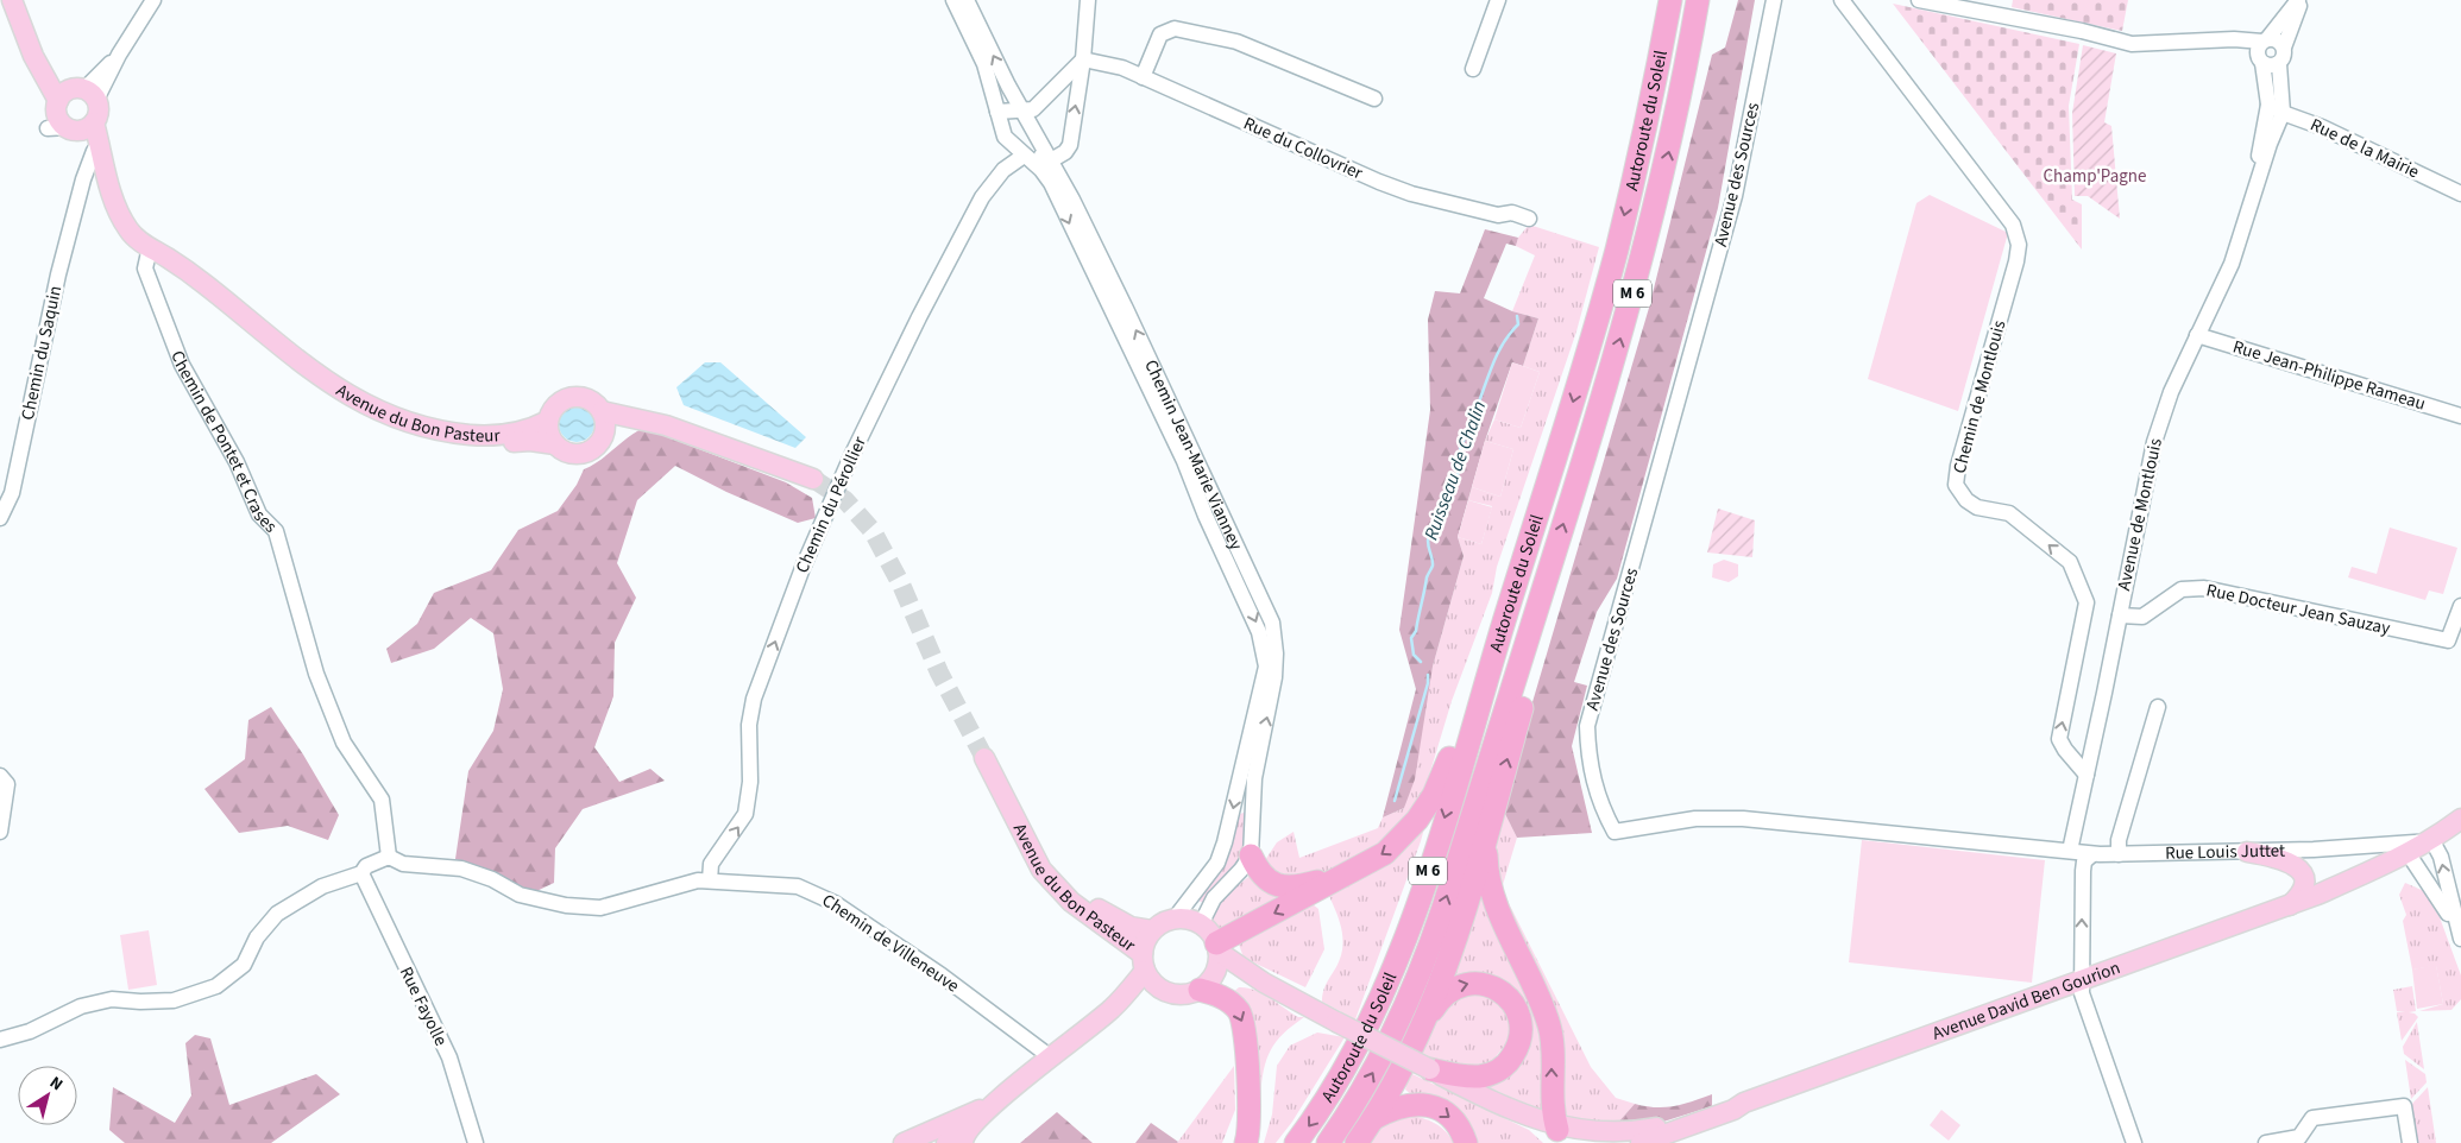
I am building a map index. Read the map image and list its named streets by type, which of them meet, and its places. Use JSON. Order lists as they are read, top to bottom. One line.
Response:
{"streets":{"highway":["Autoroute du Soleil","M 6"],"main road":["Avenue du Bon Pasteur","Avenue David Ben Gourion"],"street":["Rue du Collovrier","Rue de la Mairie","Avenue des Sources","Chemin du Saquin","Rue Jean-Philippe Rameau","Chemin de Montlouis","Chemin de Pontet et Crases","Chemin Jean-Marie Vianney","Chemin du Pérollier","Avenue de Montlouis","Rue Docteur Jean Sauzay","Rue Louis Juttet","Chemin de Villeneuve","Rue Fayolle"]},"crossings":[["Rue de la Mairie","Avenue de Montlouis"],["Avenue des Sources","Avenue de Montlouis"],["Avenue des Sources","Rue Louis Juttet"],["Rue Jean-Philippe Rameau","Avenue de Montlouis"],["Chemin de Montlouis","Avenue de Montlouis"],["Avenue du Bon Pasteur","Chemin de Pontet et Crases"],["Avenue du Bon Pasteur","Chemin Jean-Marie Vianney"],["Chemin de Pontet et Crases","Chemin de Villeneuve"],["Chemin Jean-Marie Vianney","Chemin du Pérollier"],["Chemin du Pérollier","Chemin de Villeneuve"],["Avenue de Montlouis","Rue Docteur Jean Sauzay"],["Avenue de Montlouis","Rue Louis Juttet"],["Rue Louis Juttet","Avenue David Ben Gourion"]],"one_way":["Chemin de Montlouis","Chemin du Pérollier"],"water":["Ruisseau de Chalin"],"parks":["Champ'Pagne"],"north":"top right"}
